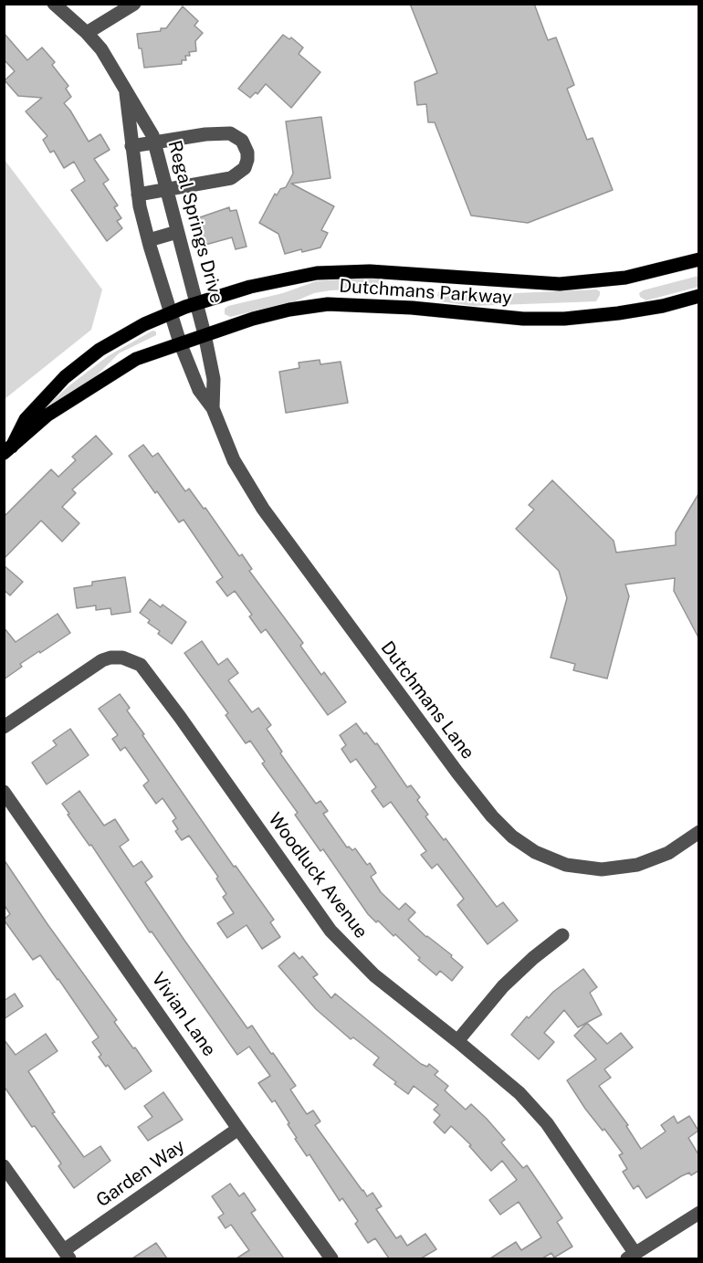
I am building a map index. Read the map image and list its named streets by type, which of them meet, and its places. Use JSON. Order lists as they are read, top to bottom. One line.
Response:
{"streets":{"main road":["Dutchmans Parkway"],"street":["Regal Springs Drive","Dutchmans Lane","Woodluck Avenue","Vivian Lane","Garden Way"]},"crossings":[["Regal Springs Drive","Dutchmans Parkway"],["Regal Springs Drive","Dutchmans Lane"],["Dutchmans Parkway","Dutchmans Lane"],["Vivian Lane","Garden Way"]]}
